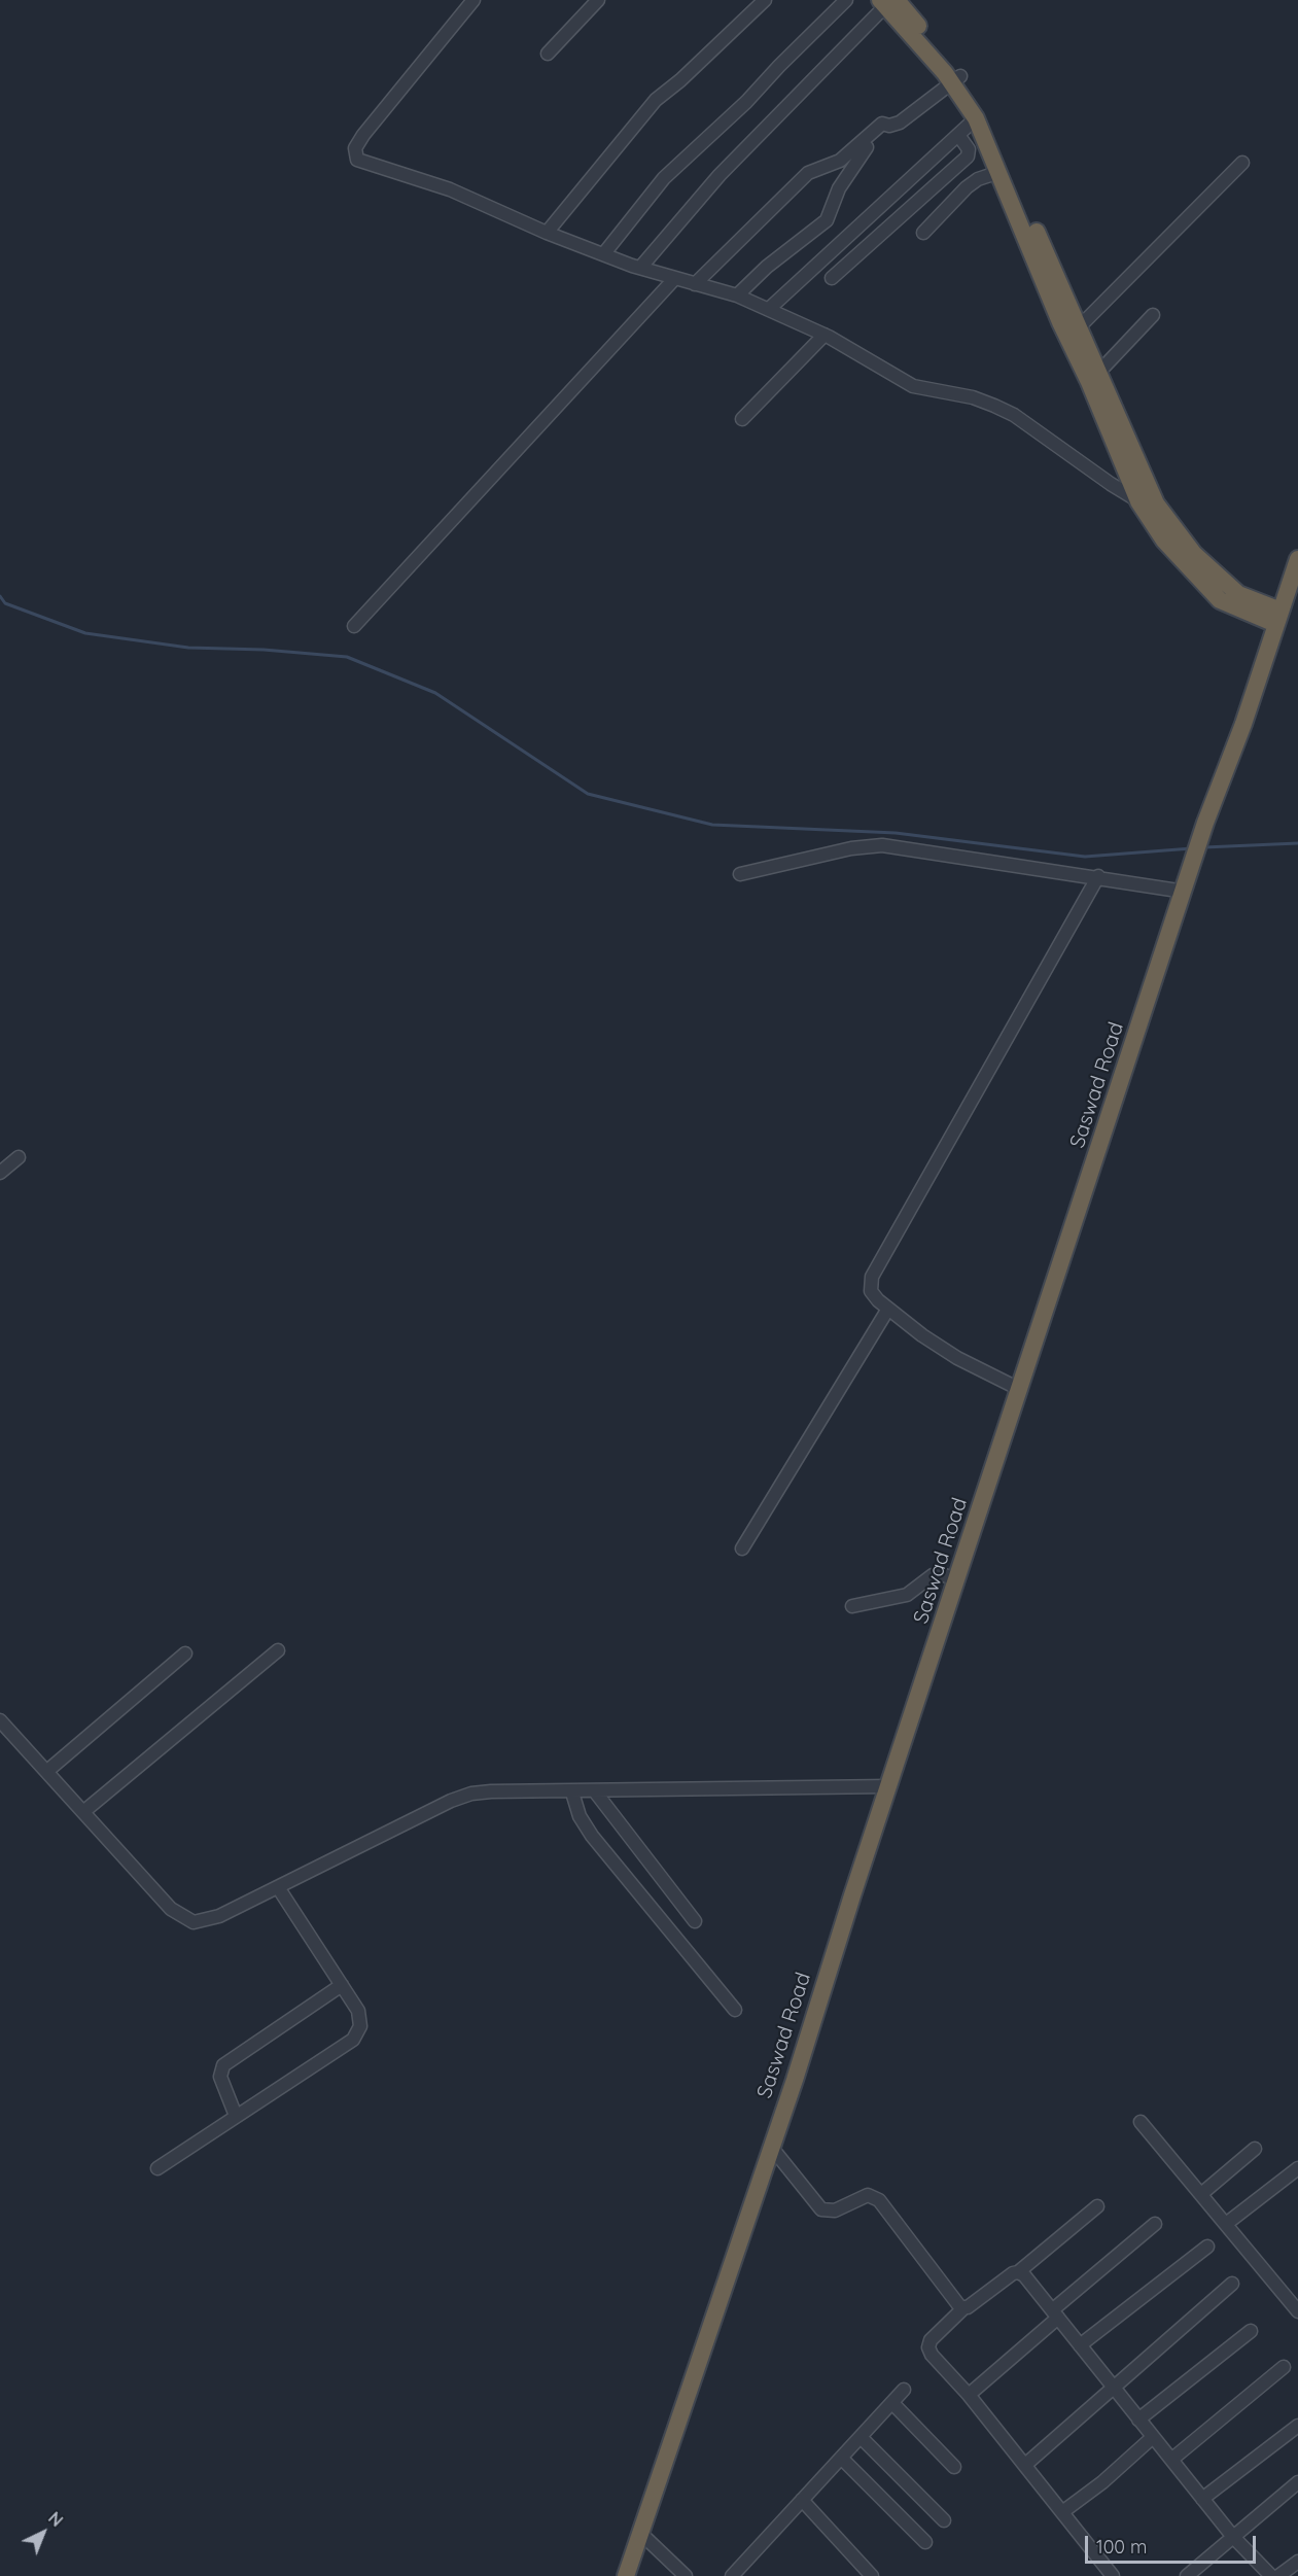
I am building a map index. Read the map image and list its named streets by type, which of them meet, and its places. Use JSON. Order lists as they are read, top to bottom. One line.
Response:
{"streets":{"highway":["Saswad Road"]},"scale_bar":"100 m","north":"top right"}
